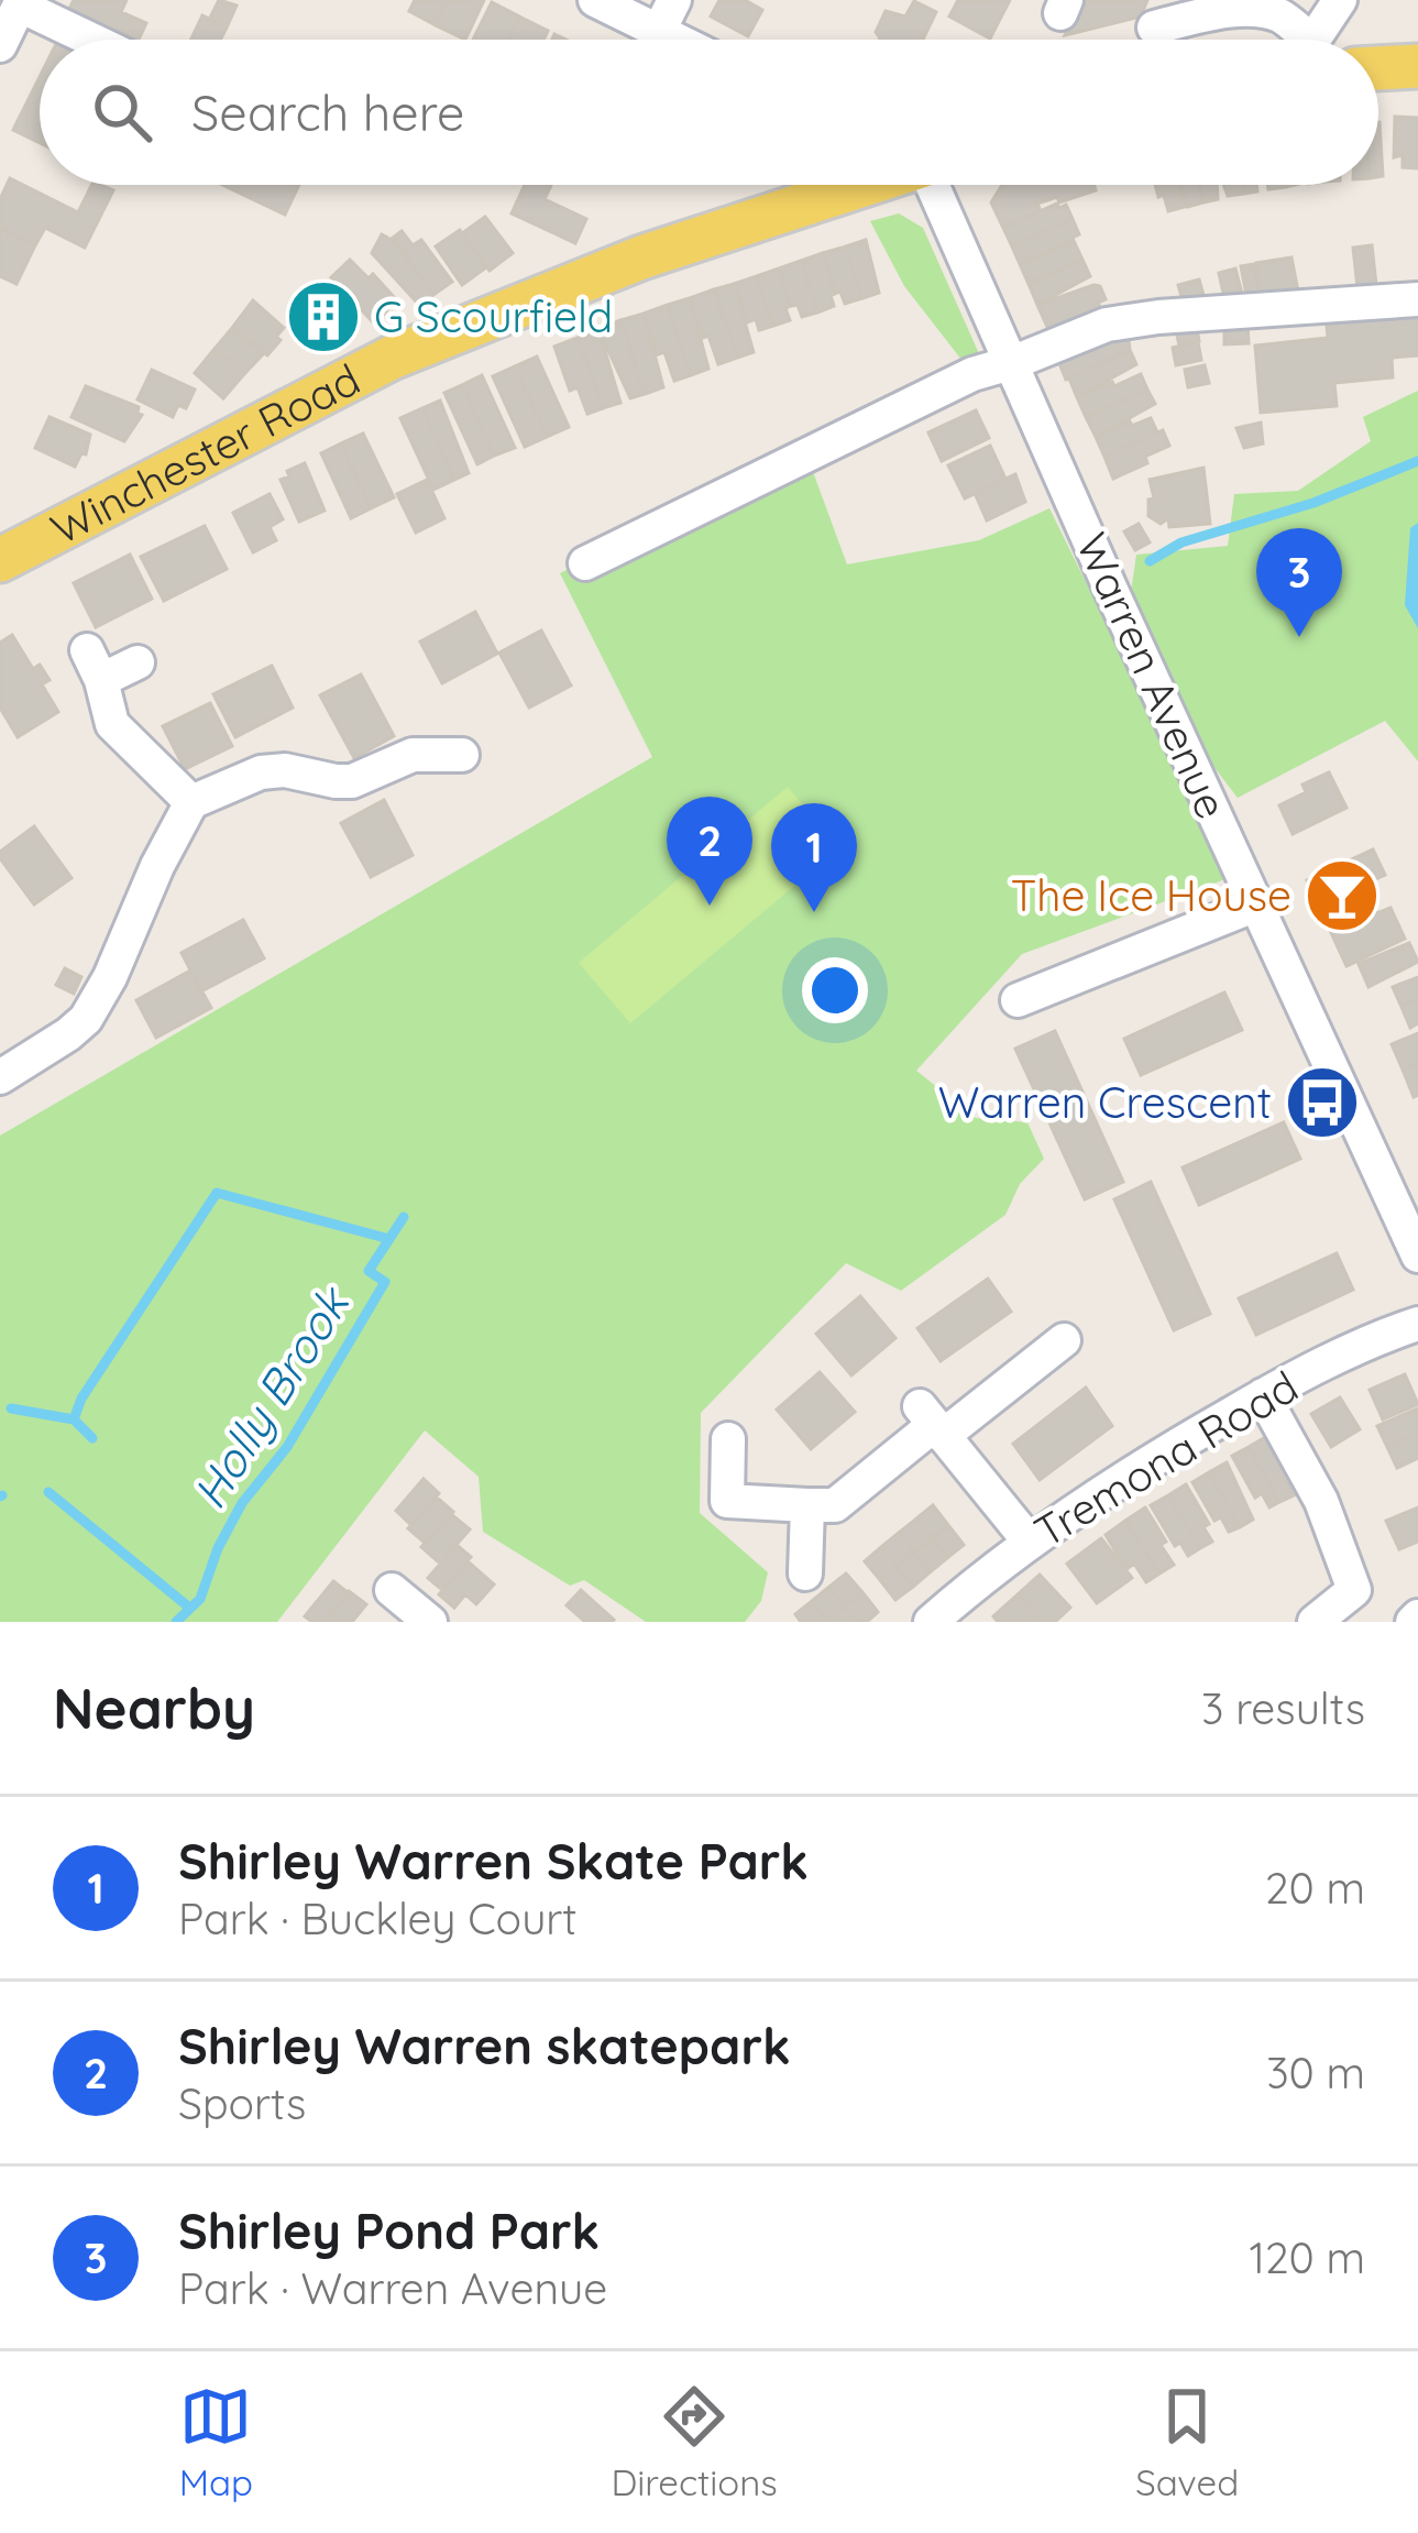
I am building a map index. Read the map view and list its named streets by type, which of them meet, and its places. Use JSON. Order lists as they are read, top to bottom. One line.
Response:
{"streets":{"main road":["Winchester Road"],"street":["Warren Avenue","Tremona Road"]},"water":["Holly Brook"],"places":{"building":["G Scourfield"],"bar":["The Ice House"],"bus stop":["Warren Crescent"]},"page":{"search":"Search here","pins":["3","2","1"],"heading":["Nearby","3 results"],"list":[{"mark":"1","name":"Shirley Warren Skate Park","note":"Park · Buckley Court","value":"20 m"},{"mark":"2","name":"Shirley Warren skatepark","note":"Sports","value":"30 m"},{"mark":"3","name":"Shirley Pond Park","note":"Park · Warren Avenue","value":"120 m"}],"nav":["Map","Directions","Saved"]}}
